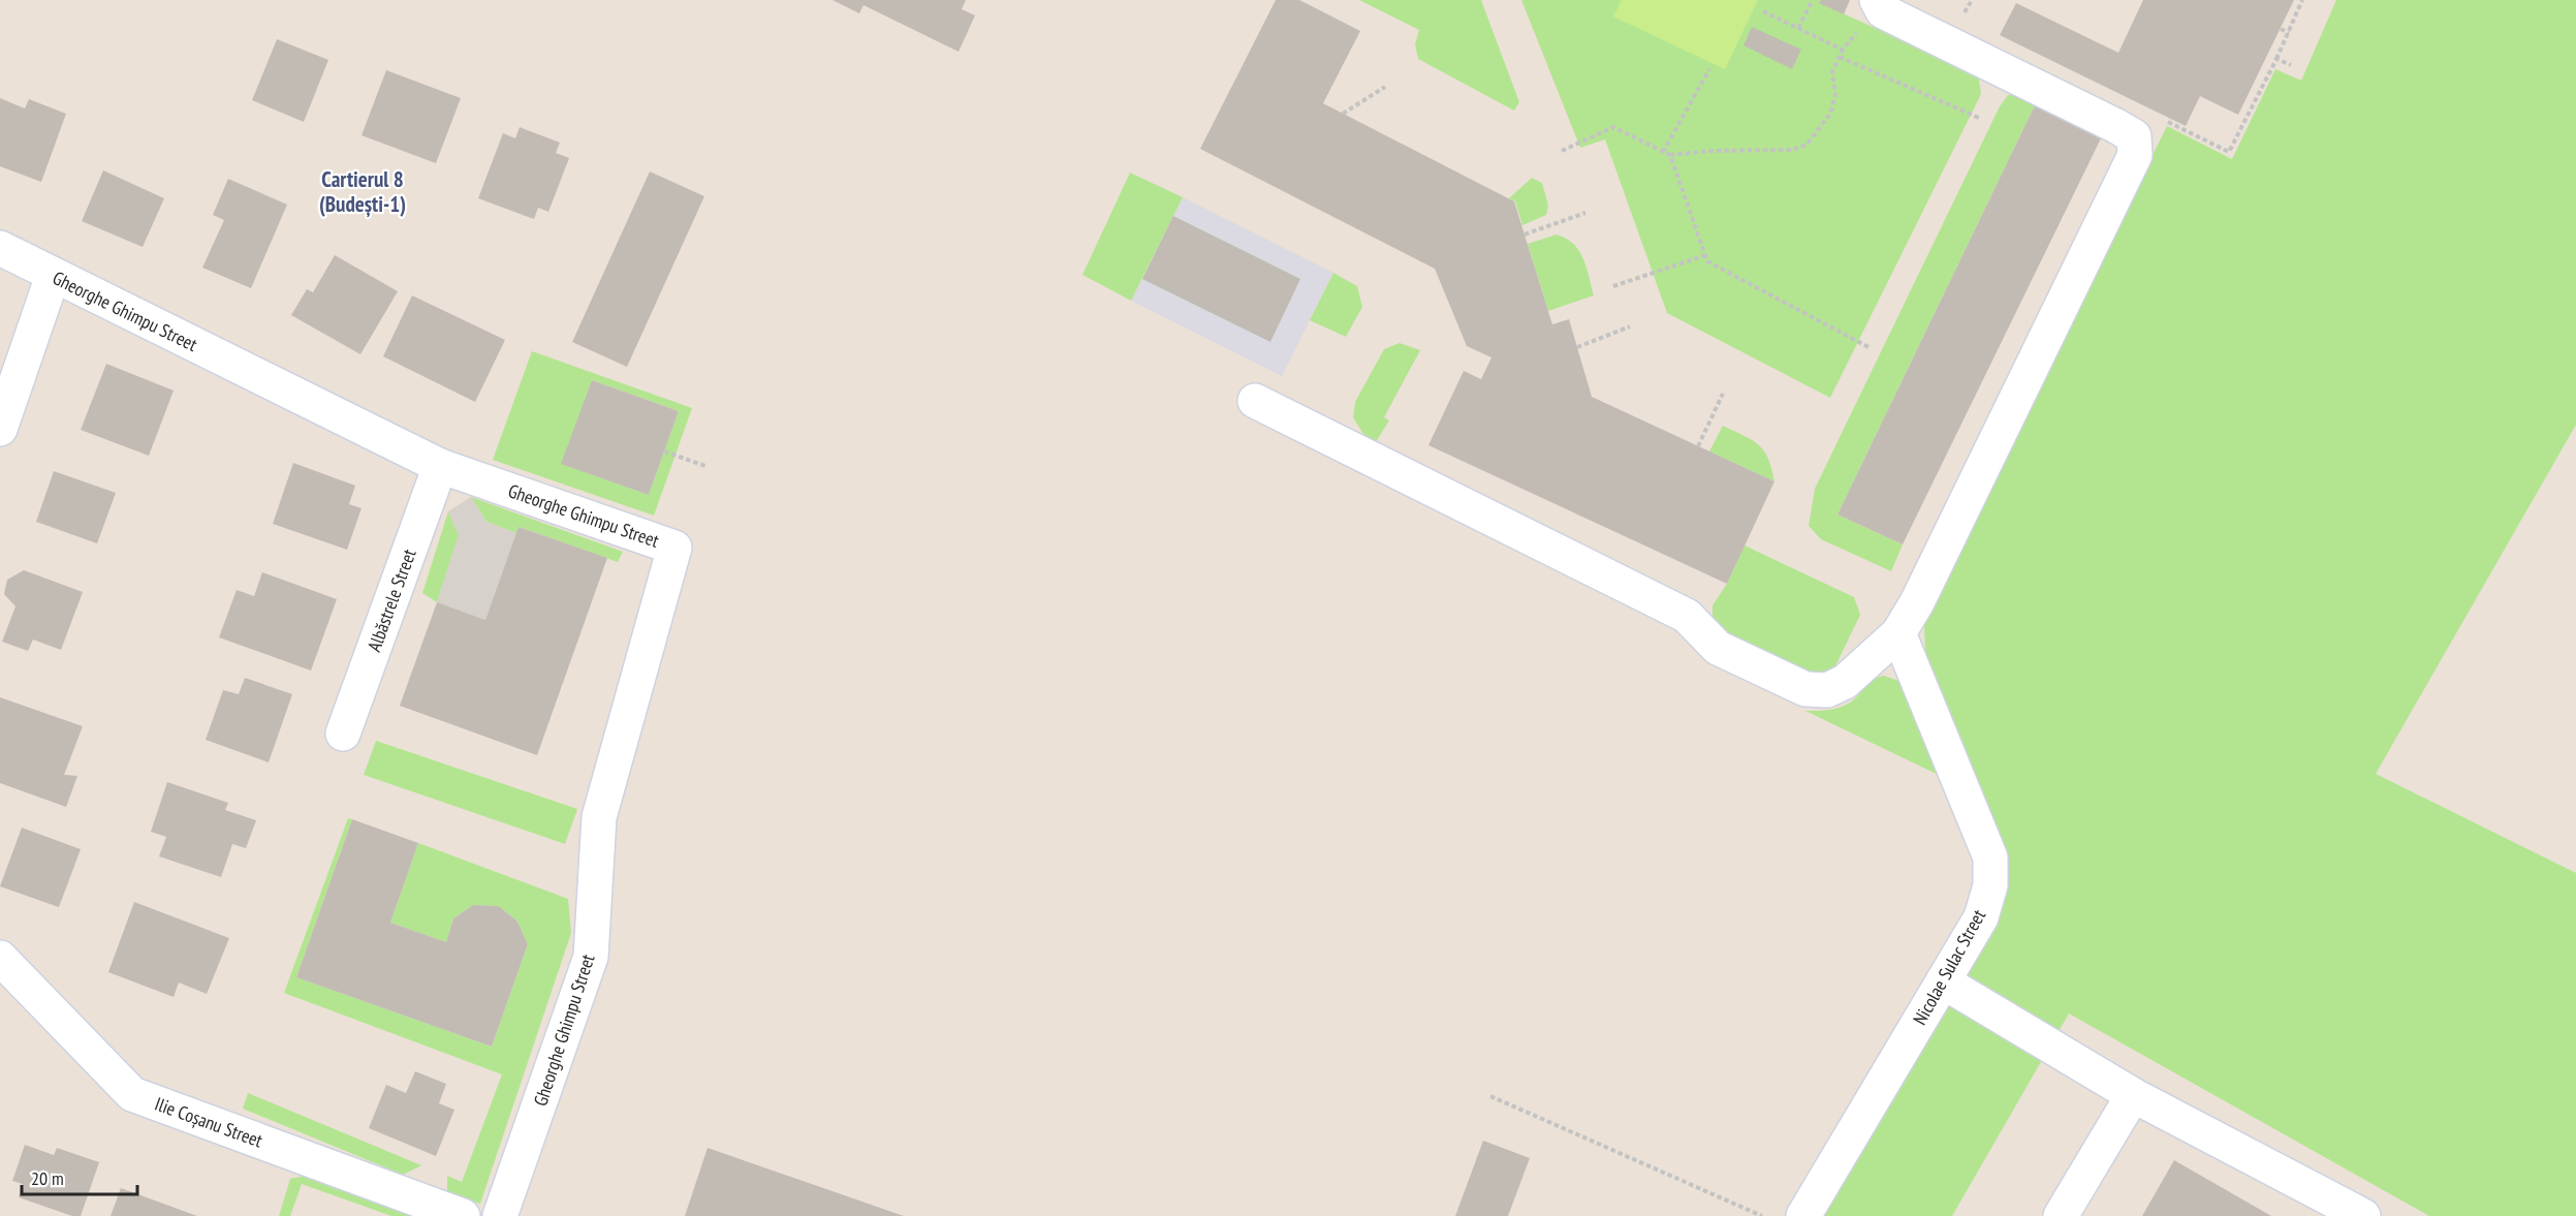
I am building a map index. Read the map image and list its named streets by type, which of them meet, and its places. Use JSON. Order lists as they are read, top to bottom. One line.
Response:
{"streets":{"street":["Gheorghe Ghimpu Street","Albăstrele Street","Nicolae Sulac Street","Ilie Coșanu Street"]},"crossings":[["Gheorghe Ghimpu Street","Albăstrele Street"]],"districts":["Cartierul 8 (Budești-1)"],"scale_bar":"20 m"}
